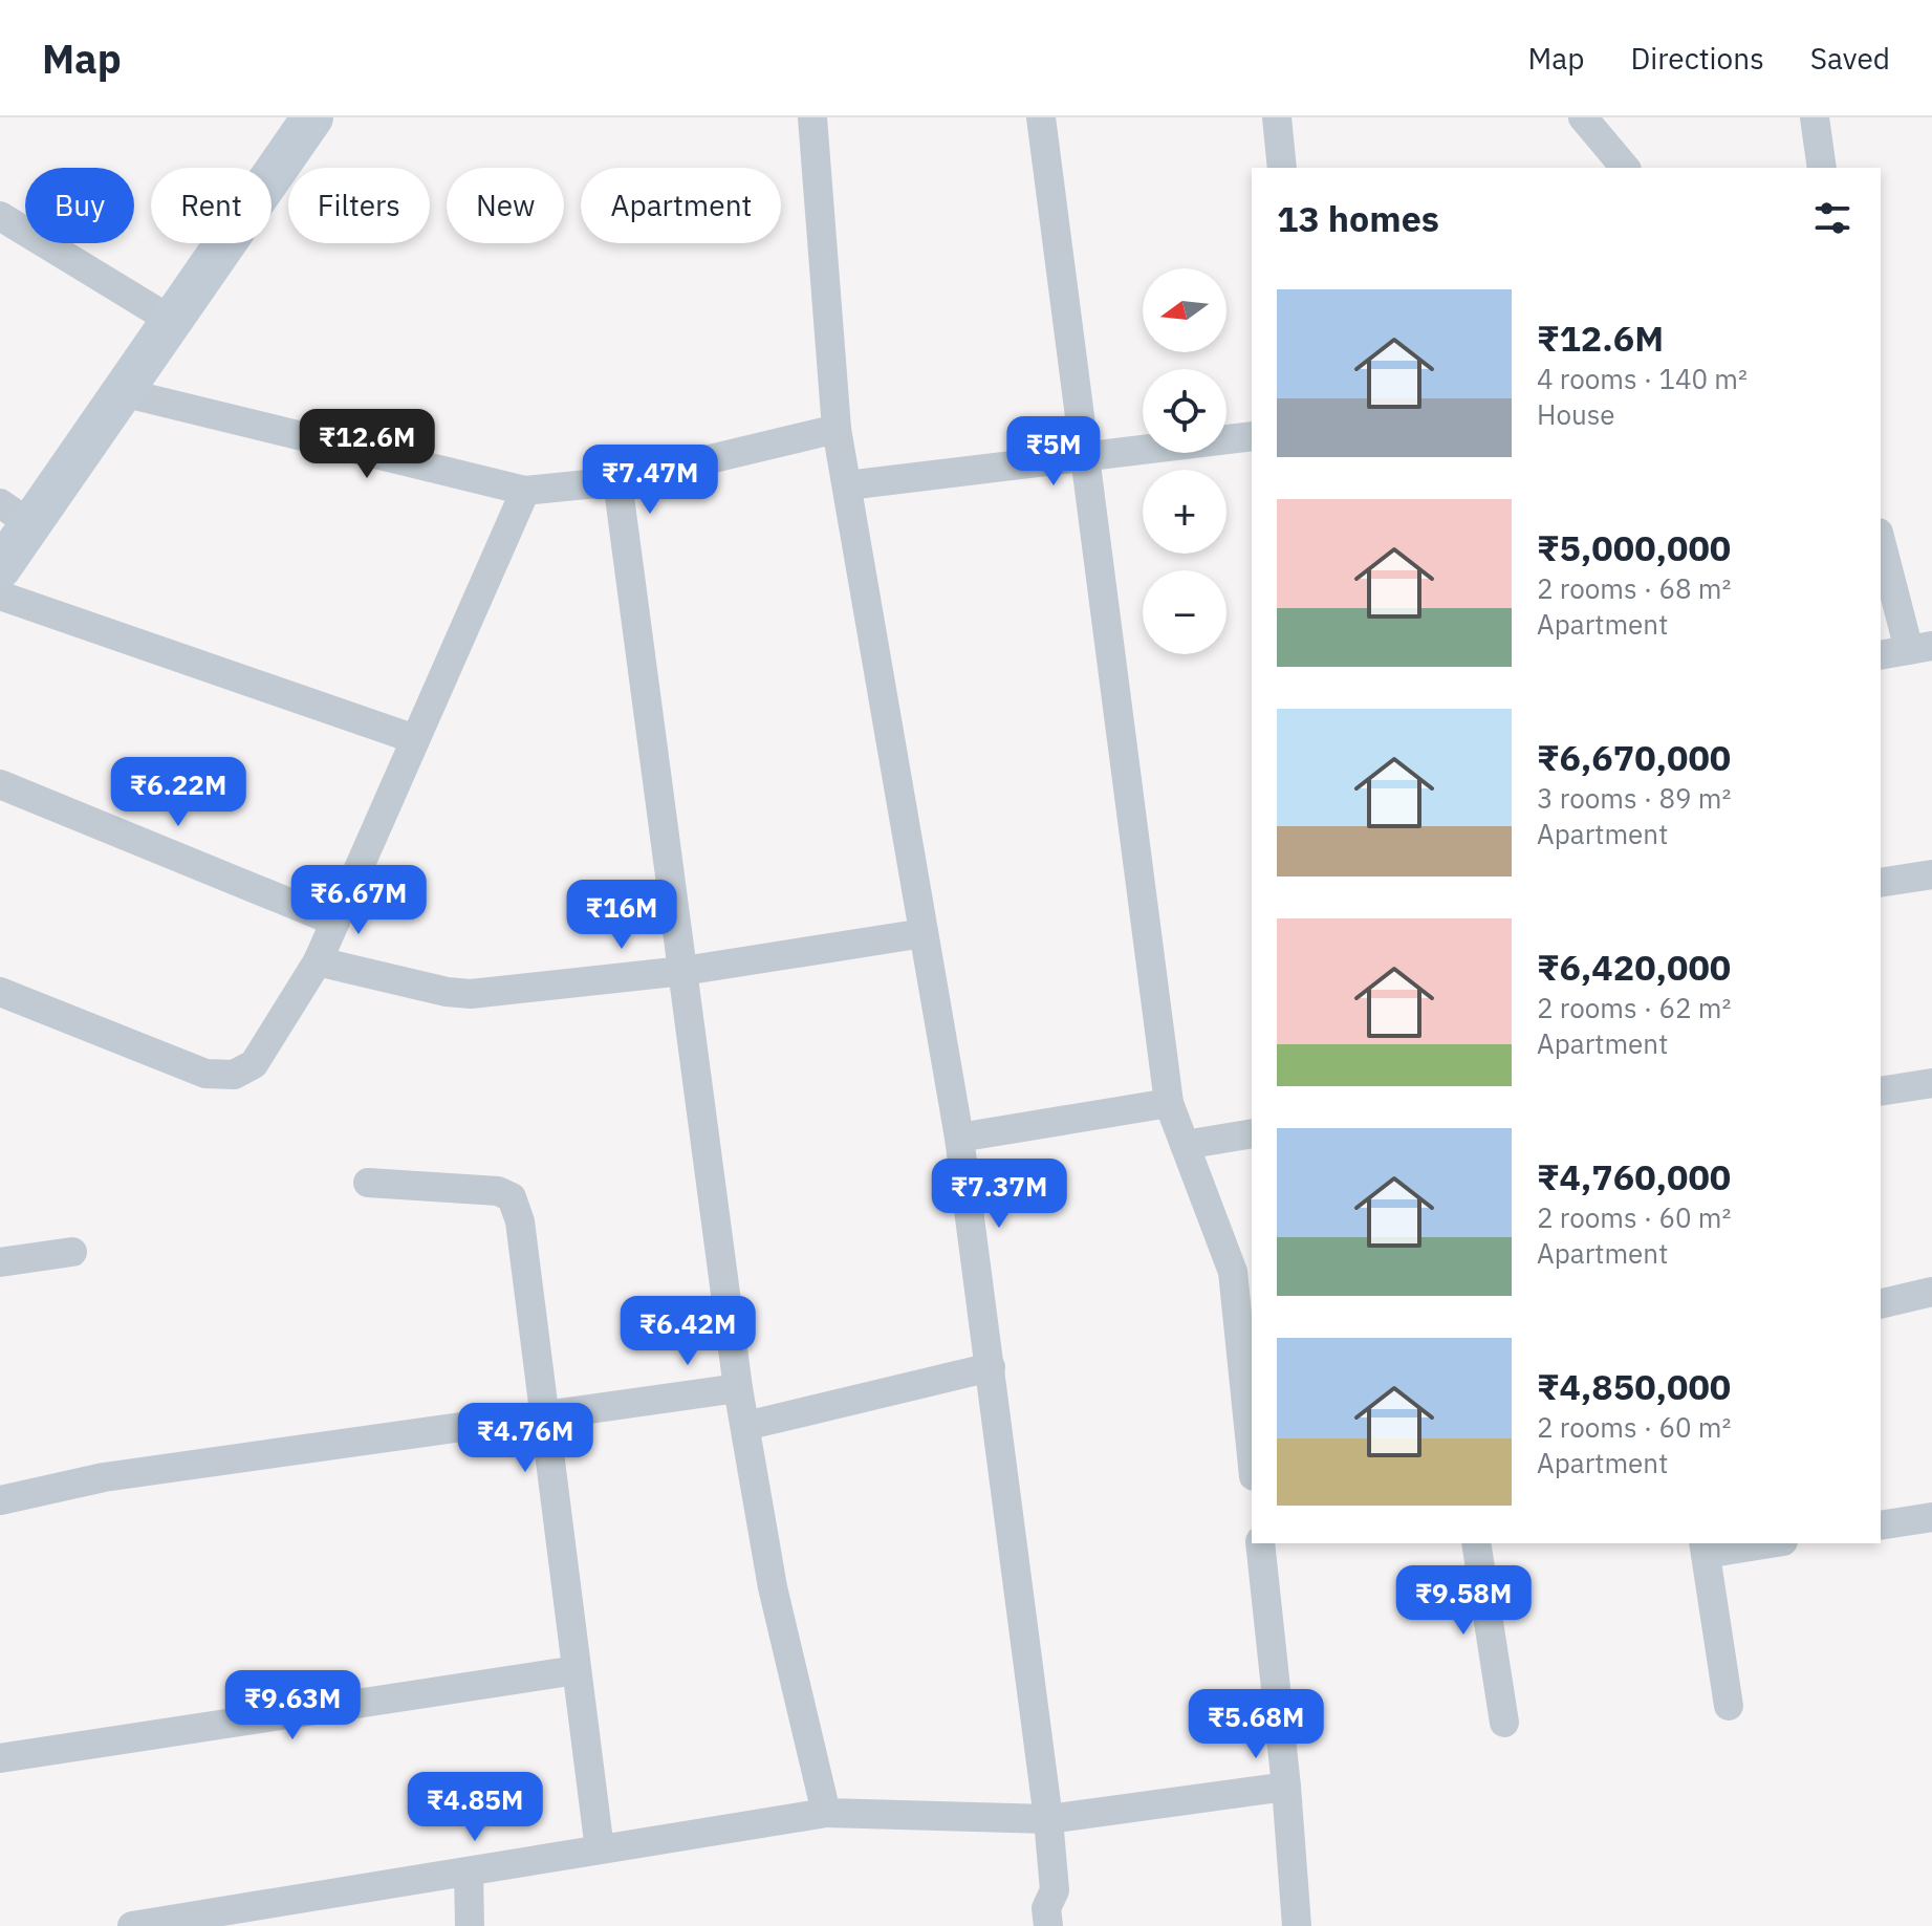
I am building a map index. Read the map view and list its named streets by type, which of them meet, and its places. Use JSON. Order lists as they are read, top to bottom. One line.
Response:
{"north":"left","page":{"header":"Map","nav":["Map","Directions","Saved"],"chip":["Buy","Rent","Filters","New","Apartment"],"heading":"13 homes","map_buttons":["+","−"],"list":[{"name":"₹12.6M","note":"4 rooms · 140 m² · House"},{"name":"₹5,000,000","note":"2 rooms · 68 m² · Apartment"},{"name":"₹6,670,000","note":"3 rooms · 89 m² · Apartment"},{"name":"₹6,420,000","note":"2 rooms · 62 m² · Apartment"},{"name":"₹4,760,000","note":"2 rooms · 60 m² · Apartment"},{"name":"₹4,850,000","note":"2 rooms · 60 m² · Apartment"}],"price":["₹12.6M","₹5M","₹7.47M","₹6.22M","₹6.67M","₹16M","₹7.37M","₹6.42M","₹4.76M","₹9.58M","₹9.63M","₹5.68M","₹4.85M"]}}
